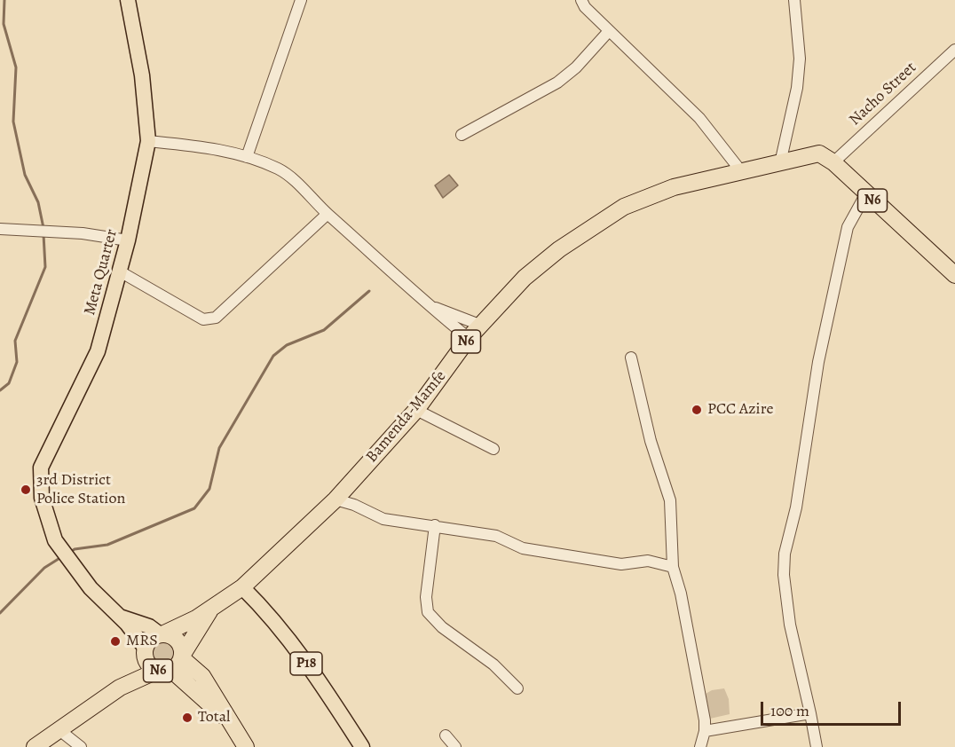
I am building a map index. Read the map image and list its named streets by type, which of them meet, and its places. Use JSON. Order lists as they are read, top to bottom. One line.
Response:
{"streets":{"highway":["N6","Bamenda-Mamfe"],"main road":["Meta Quarter","P18"],"street":["Nacho Street"]},"crossings":[["Nacho Street","Bamenda-Mamfe"],["N6","Bamenda-Mamfe"],["Bamenda-Mamfe","P18"]],"places":["PCC Azire","3rd District Police Station","MRS","Total"],"scale_bar":"100 m"}
